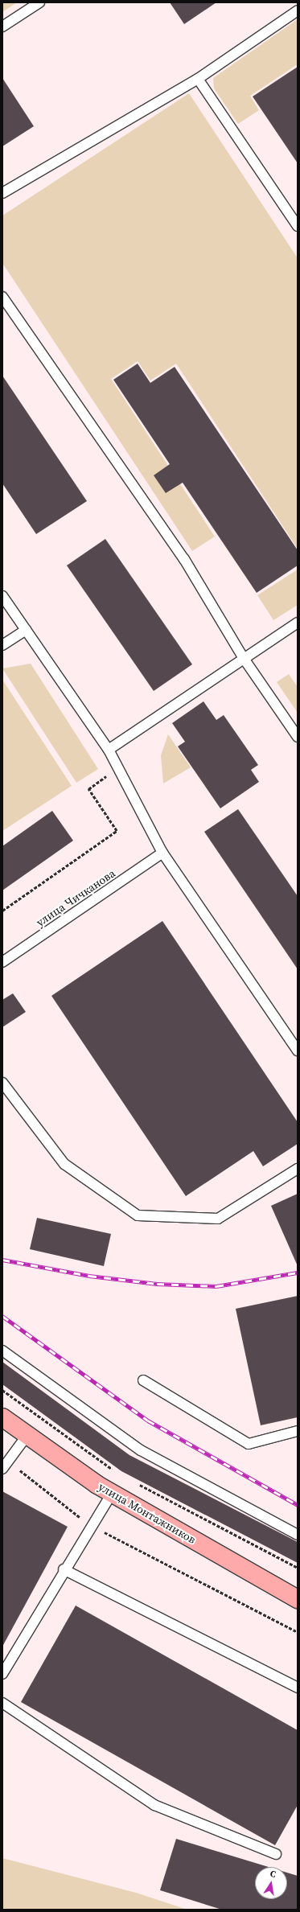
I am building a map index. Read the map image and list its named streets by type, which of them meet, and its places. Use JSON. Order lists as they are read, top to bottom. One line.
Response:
{"streets":{"main road":["улица Монтажников"],"lane":["улица Чичканова"]},"north":"top"}
